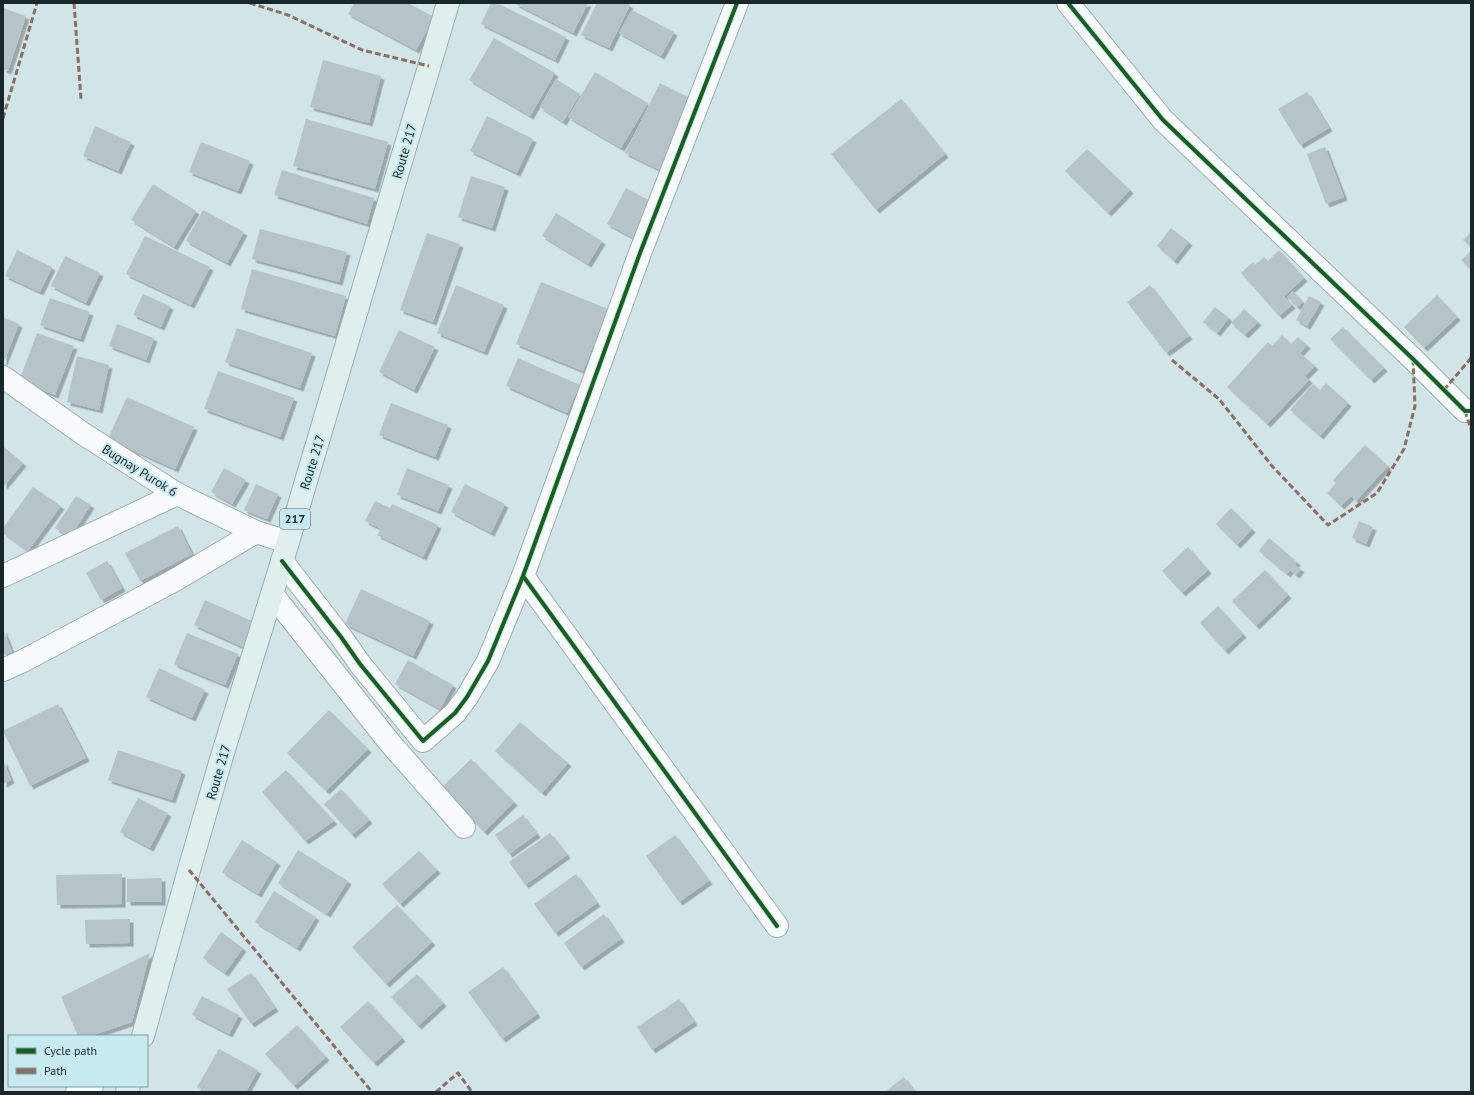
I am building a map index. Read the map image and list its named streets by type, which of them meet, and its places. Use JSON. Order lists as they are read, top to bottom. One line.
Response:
{"streets":{"main road":["Route 217","217"],"street":["Bugnay Purok 6"]},"crossings":[["Route 217","Bugnay Purok 6"]],"legend":["Cycle path","Path"]}
